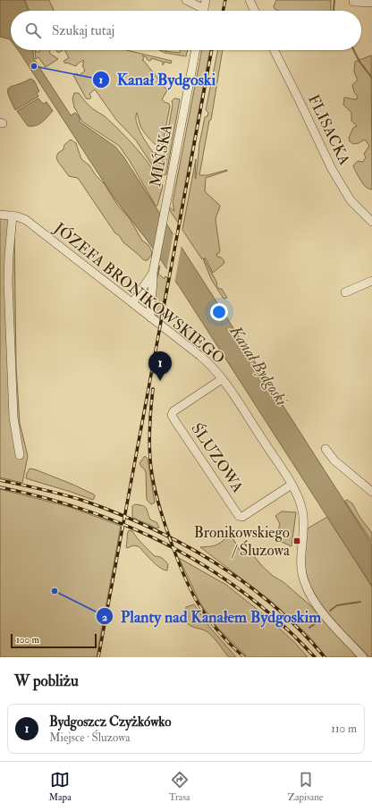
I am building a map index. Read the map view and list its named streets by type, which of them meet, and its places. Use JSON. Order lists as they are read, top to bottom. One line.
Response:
{"streets":{"street":["FLISACKA","MIŃSKA","JÓZEFA BRONIKOWSKIEGO","ŚLUZOWA"]},"crossings":[["MIŃSKA","JÓZEFA BRONIKOWSKIEGO"],["JÓZEFA BRONIKOWSKIEGO","ŚLUZOWA"]],"water":["Kanał Bydgoski"],"places":{"other":["Kanał Bydgoski","Planty nad Kanałem Bydgoskim"],"transit":["Bronikowskiego / Śluzowa"]},"scale_bar":"100 m","page":{"search":"Szukaj tutaj","pins":"1","scale":"100 m","heading":"W pobliżu","list":[{"mark":"1","name":"Bydgoszcz Czyżkówko","note":"Miejsce · Śluzowa","value":"110 m"}],"nav":["Mapa","Trasa","Zapisane"]}}
